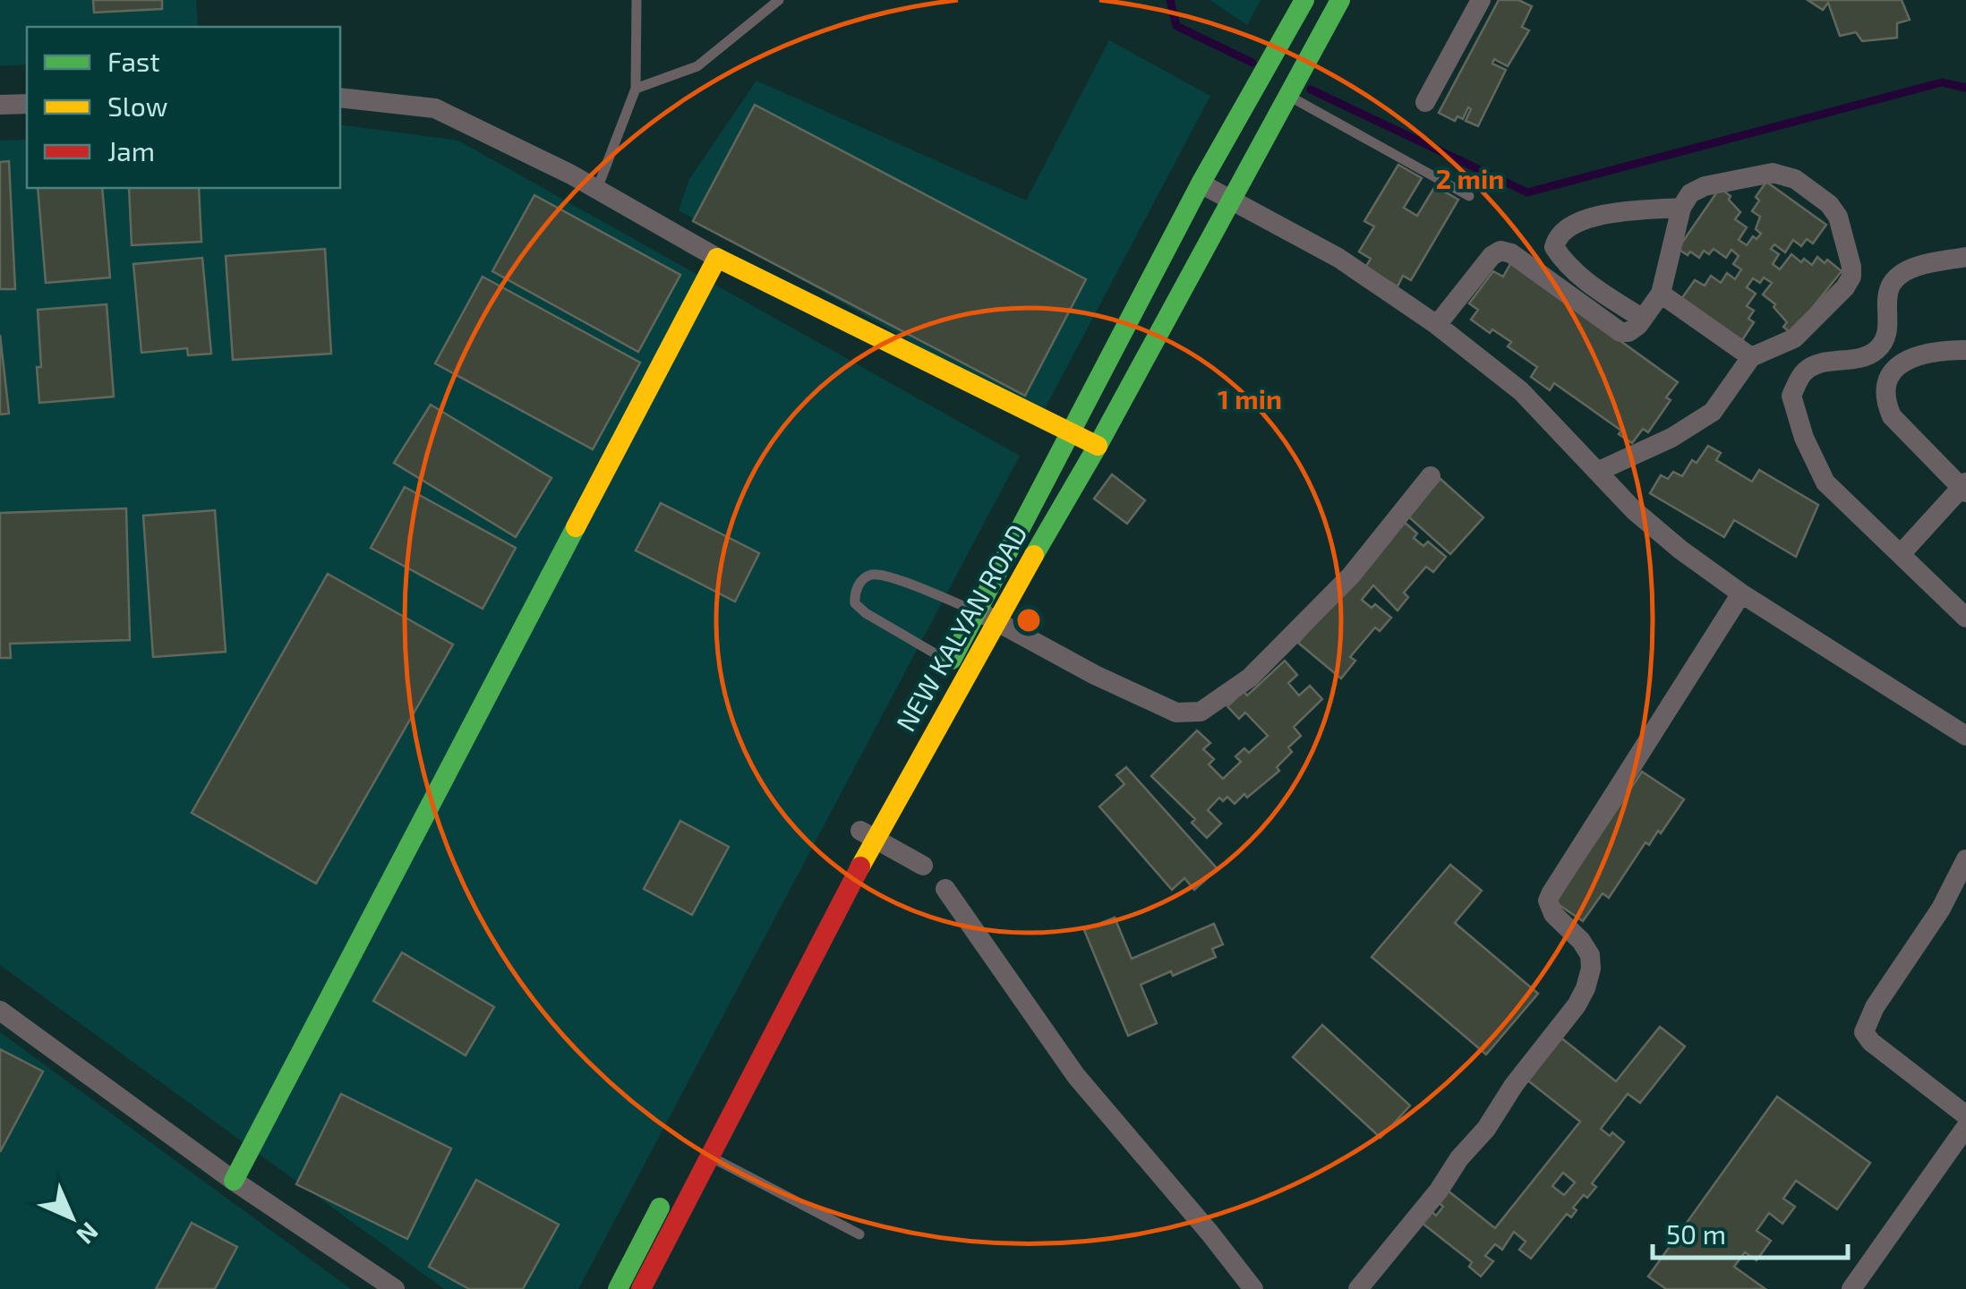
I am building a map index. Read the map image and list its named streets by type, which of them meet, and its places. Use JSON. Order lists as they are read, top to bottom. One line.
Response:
{"streets":{"street":["NEW KALYAN ROAD"]},"legend":["Fast","Slow","Jam"],"scale_bar":"50 m","north":"bottom right","rings":["2 min","1 min"]}
